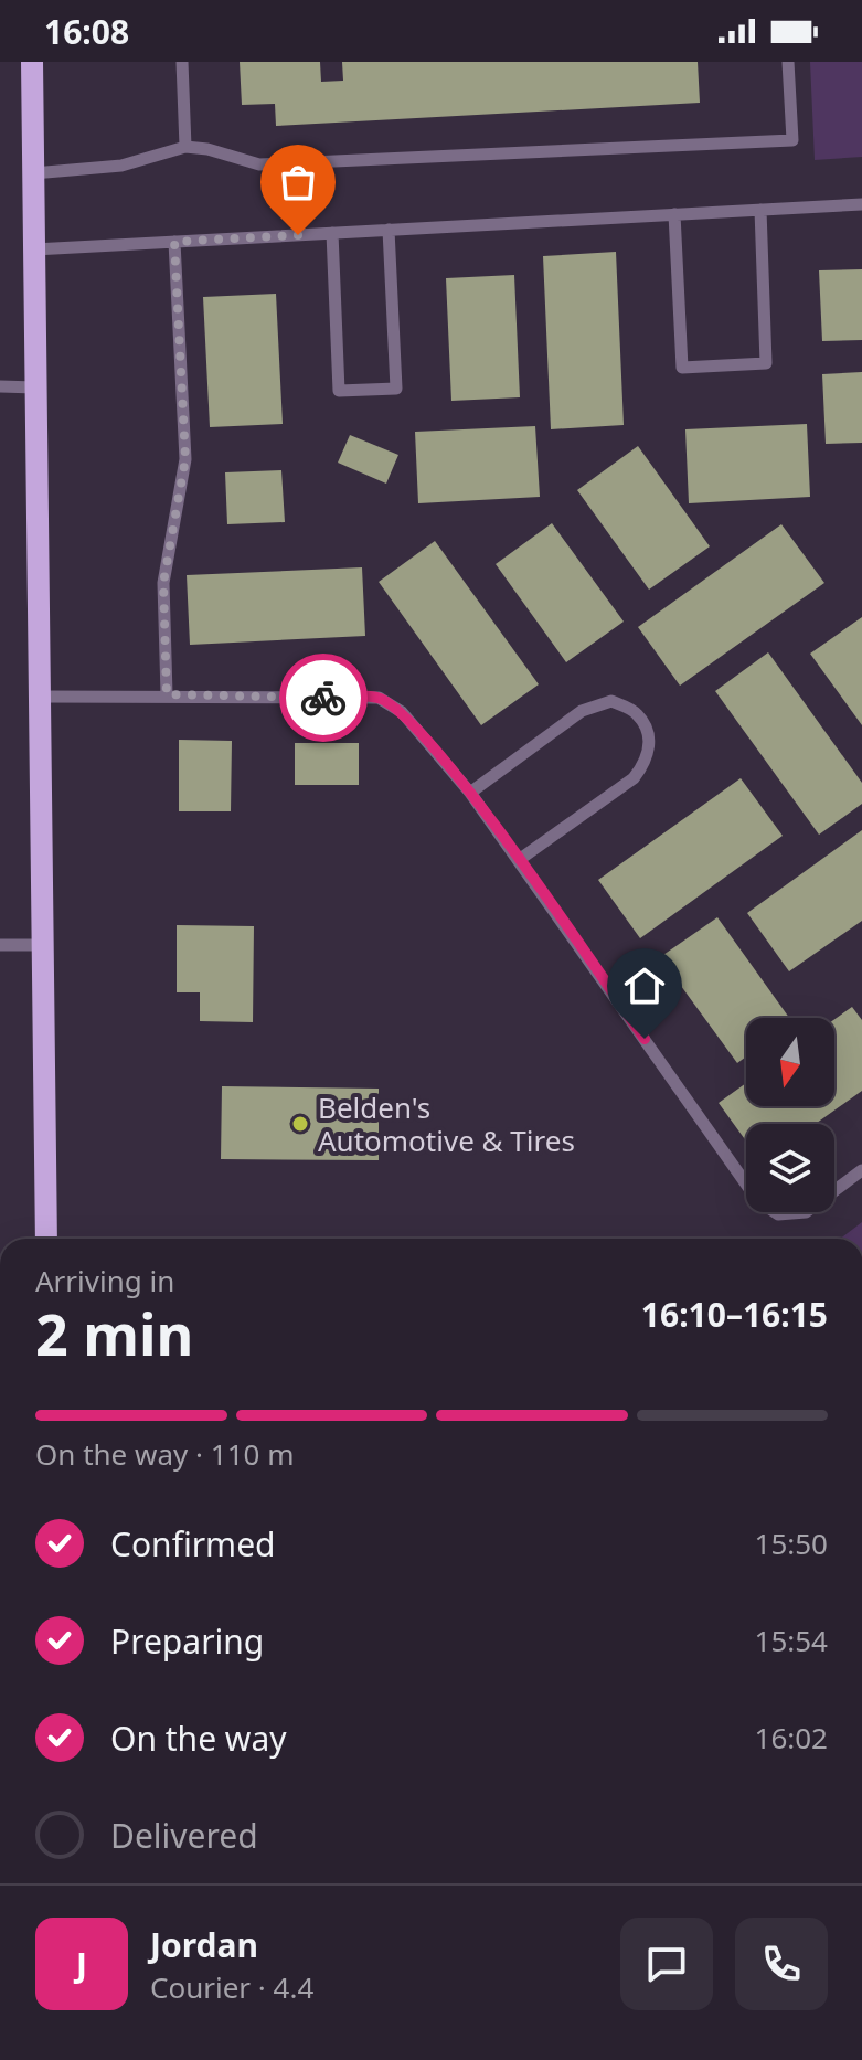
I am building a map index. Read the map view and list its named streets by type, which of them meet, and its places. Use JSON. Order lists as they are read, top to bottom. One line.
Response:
{"places":["Belden's Automotive & Tires"],"north":"bottom","page":{"status":"16:08","heading":["2 min","Arriving in","16:10–16:15"],"panel":["Jordan","Courier · 4.4"],"bar":"On the way · 110 m","list":[["Confirmed","15:50"],["Preparing","15:54"],["On the way","16:02"],"Delivered"],"round":"J"}}
